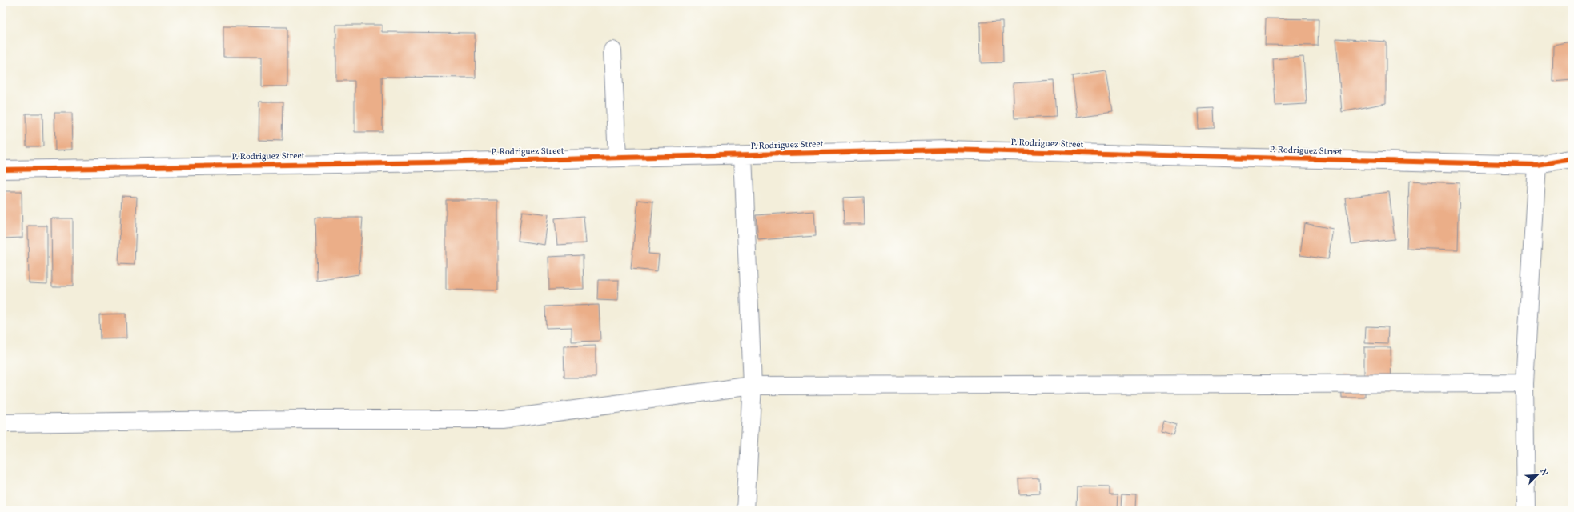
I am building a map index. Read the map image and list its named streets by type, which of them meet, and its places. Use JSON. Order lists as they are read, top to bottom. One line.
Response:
{"streets":{"street":["P. Rodriguez Street"]},"north":"top right"}
